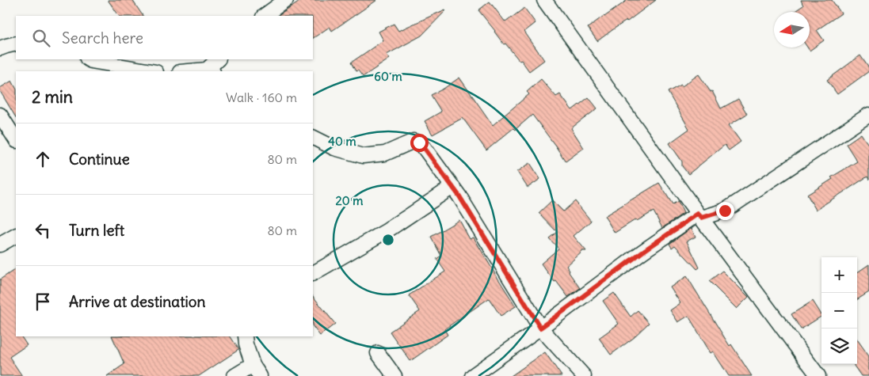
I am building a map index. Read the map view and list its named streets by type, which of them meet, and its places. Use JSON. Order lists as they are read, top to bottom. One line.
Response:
{"north":"left","page":{"search":"Search here","heading":["2 min","Walk · 160 m"],"list":[["Continue","80 m"],["Turn left","80 m"],"Arrive at destination"],"map_buttons":["+","−"]},"rings":["60 m","40 m","20 m"]}
